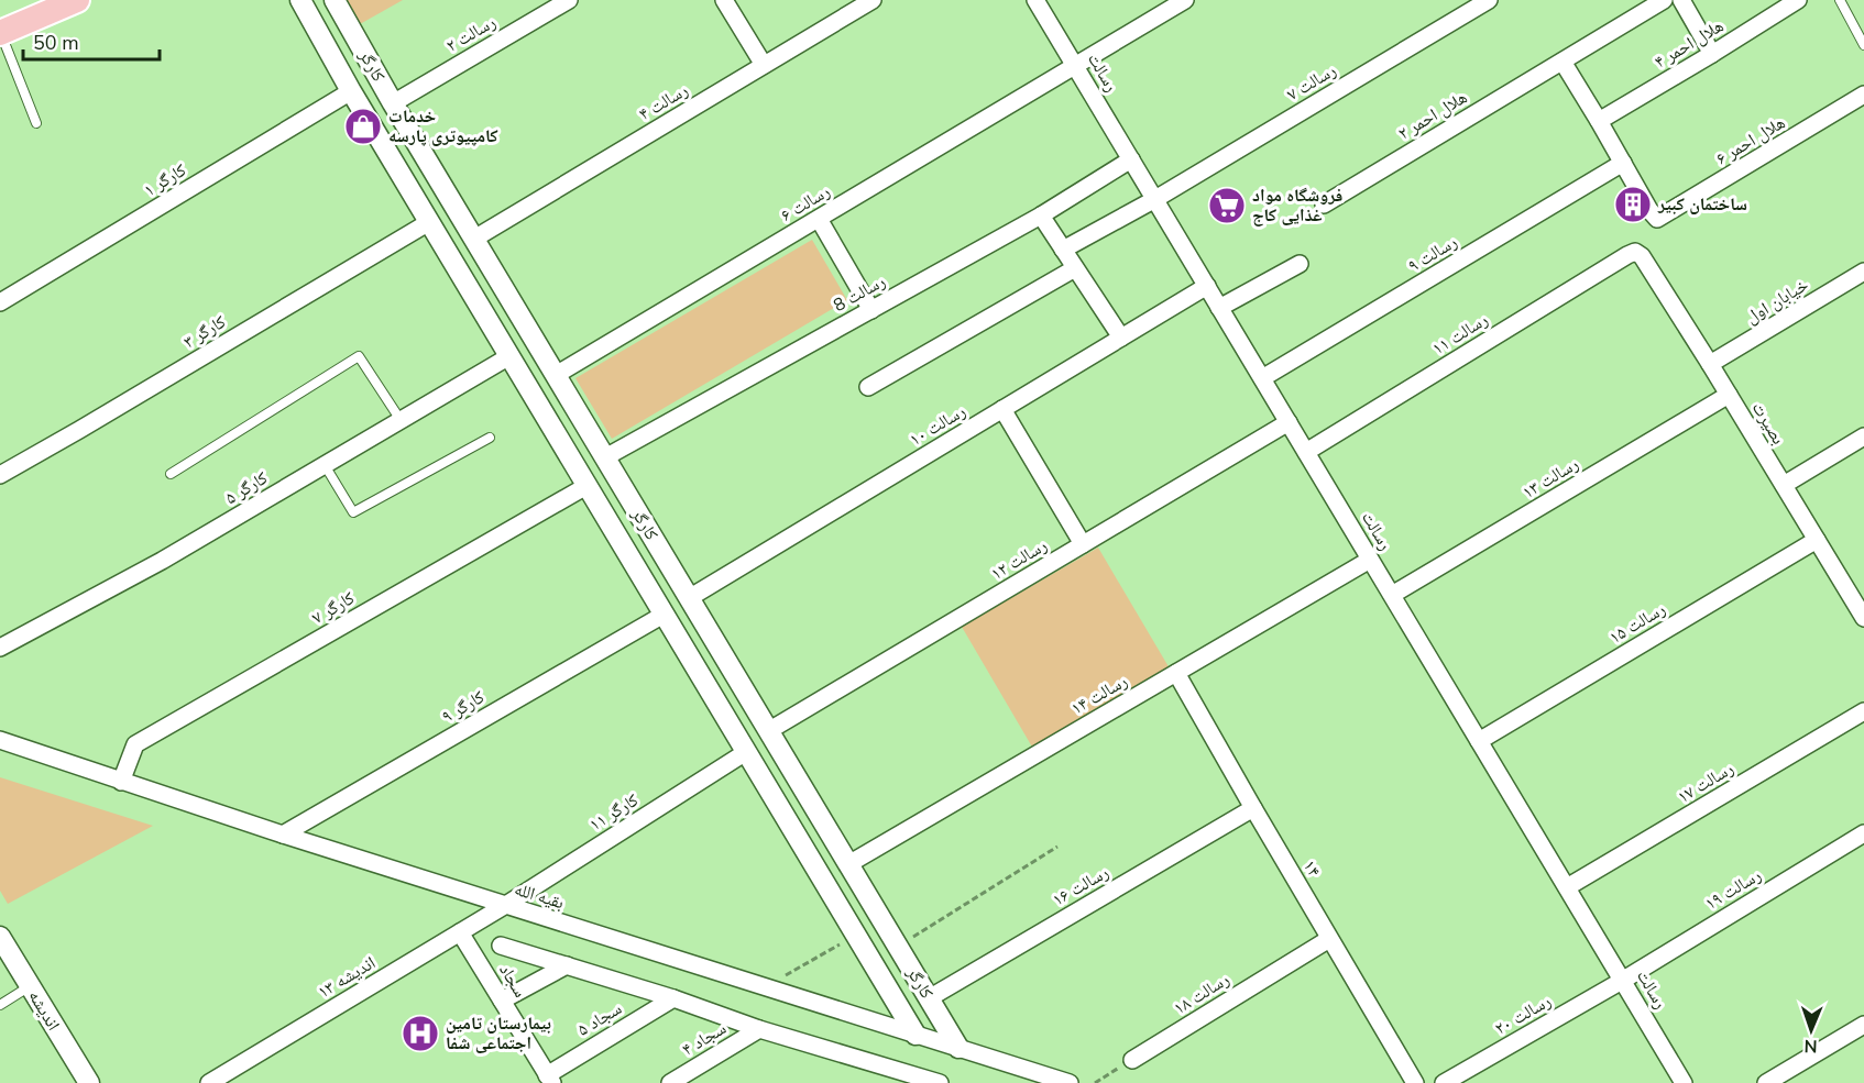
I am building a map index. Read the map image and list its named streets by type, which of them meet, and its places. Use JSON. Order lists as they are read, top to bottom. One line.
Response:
{"streets":{"street":["رسالت ۲","هلال احمر ۴","کارگر","رسالت","رسالت ۷","رسالت ۴","هلال احمر ۲","هلال احمر ۶","کارگر ۱","رسالت ۶","رسالت ۹","رسالت 8","خیابان اول","کارگر ۳","رسالت ۱۱","بصیرت","رسالت ۱۰","رسالت ۱۳","کارگر ۵","رسالت ۱۲","کارگر ۷","رسالت ۱۵","رسالت ۱۴","کارگر ۹","رسالت ۱۷","کارگر ۱۱","۱۴","رسالت ۱۶","رسالت ۱۹","بقیه الله","اندیشه ۱۳","سجاد","رسالت ۱۸","اندیشه","رسالت ۲۰","سجاد ۵","سجاد ۴"]},"crossings":[["رسالت ۲","کارگر"],["کارگر","رسالت ۴"],["کارگر","کارگر ۱"],["کارگر","رسالت ۶"],["کارگر","رسالت 8"],["کارگر","کارگر ۳"],["کارگر","رسالت ۱۰"],["کارگر","کارگر ۵"],["کارگر","رسالت ۱۲"],["کارگر","کارگر ۷"],["کارگر","رسالت ۱۴"],["کارگر","کارگر ۹"],["کارگر","کارگر ۱۱"],["کارگر","رسالت ۱۶"],["کارگر","بقیه الله"],["رسالت","رسالت ۷"],["رسالت","رسالت ۶"],["رسالت","رسالت ۹"],["رسالت","رسالت 8"],["رسالت","رسالت ۱۱"],["رسالت","رسالت ۱۰"],["رسالت","رسالت ۱۳"],["رسالت","رسالت ۱۲"],["رسالت","رسالت ۱۵"],["رسالت","رسالت ۱۴"],["رسالت","رسالت ۱۷"],["رسالت","رسالت ۱۹"],["رسالت","رسالت ۲۰"],["هلال احمر ۶","رسالت ۹"],["خیابان اول","بصیرت"],["رسالت ۱۱","بصیرت"],["بصیرت","رسالت ۱۳"],["بصیرت","رسالت ۱۵"],["کارگر ۷","بقیه الله"],["رسالت ۱۴","۱۴"],["کارگر ۹","بقیه الله"],["کارگر ۱۱","بقیه الله"],["کارگر ۱۱","اندیشه ۱۳"],["۱۴","رسالت ۱۶"],["۱۴","رسالت ۱۸"],["رسالت ۱۹","رسالت ۲۰"],["بقیه الله","اندیشه ۱۳"],["اندیشه ۱۳","سجاد"],["سجاد","سجاد ۵"]],"places":{"shop":["خدمات کامپیوتری پارسه"],"building":["ساختمان کبیر"],"supermarket":["فروشگاه مواد غذایی کاج"],"hospital":["بیمارستان تامین اجتماعی شفا"]},"scale_bar":"50 m","north":"bottom"}
